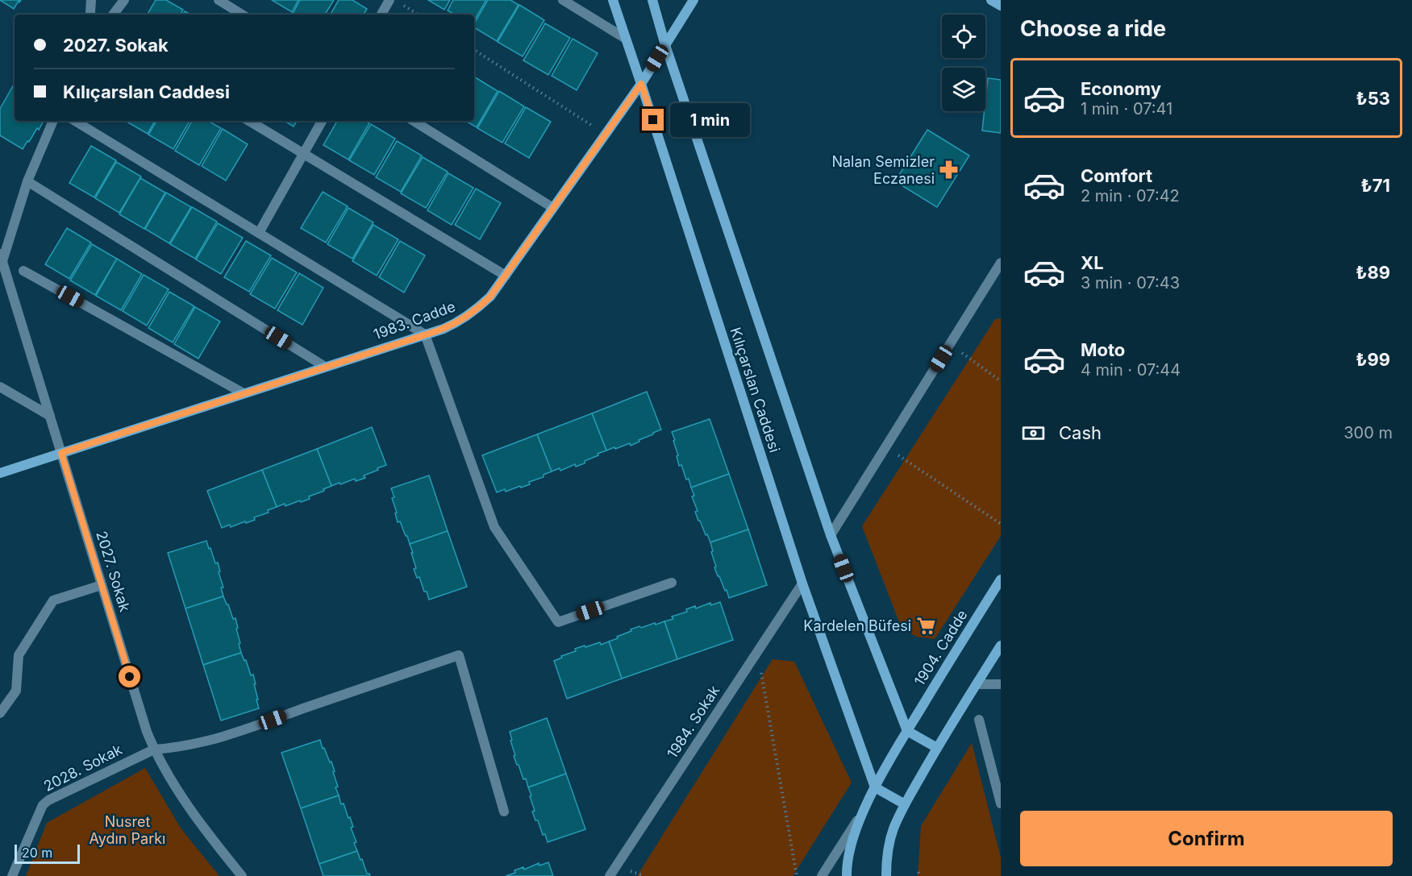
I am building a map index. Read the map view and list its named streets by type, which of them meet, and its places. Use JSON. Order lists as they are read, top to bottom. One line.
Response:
{"streets":{"main road":["1983. Cadde","Kılıçarslan Caddesi","1904. Cadde"],"street":["2027. Sokak","1984. Sokak","2028. Sokak"]},"crossings":[["1983. Cadde","Kılıçarslan Caddesi"],["1983. Cadde","2027. Sokak"],["Kılıçarslan Caddesi","1904. Cadde"],["Kılıçarslan Caddesi","1984. Sokak"],["2027. Sokak","2028. Sokak"]],"parks":["Nusret Aydın Parkı"],"places":{"pharmacy":["Nalan Semizler Eczanesi"],"supermarket":["Kardelen Büfesi"]},"scale_bar":"20 m","page":{"heading":"Choose a ride","banner":["2027. Sokak","Kılıçarslan Caddesi"],"list":[{"name":"Economy","note":"1 min · 07:41","value":"₺53"},{"name":"Comfort","note":"2 min · 07:42","value":"₺71"},{"name":"XL","note":"3 min · 07:43","value":"₺89"},{"name":"Moto","note":"4 min · 07:44","value":"₺99"}],"bubble":"1 min","pay":["Cash","300 m"],"buttons":"Confirm","scale":"20 m"}}
